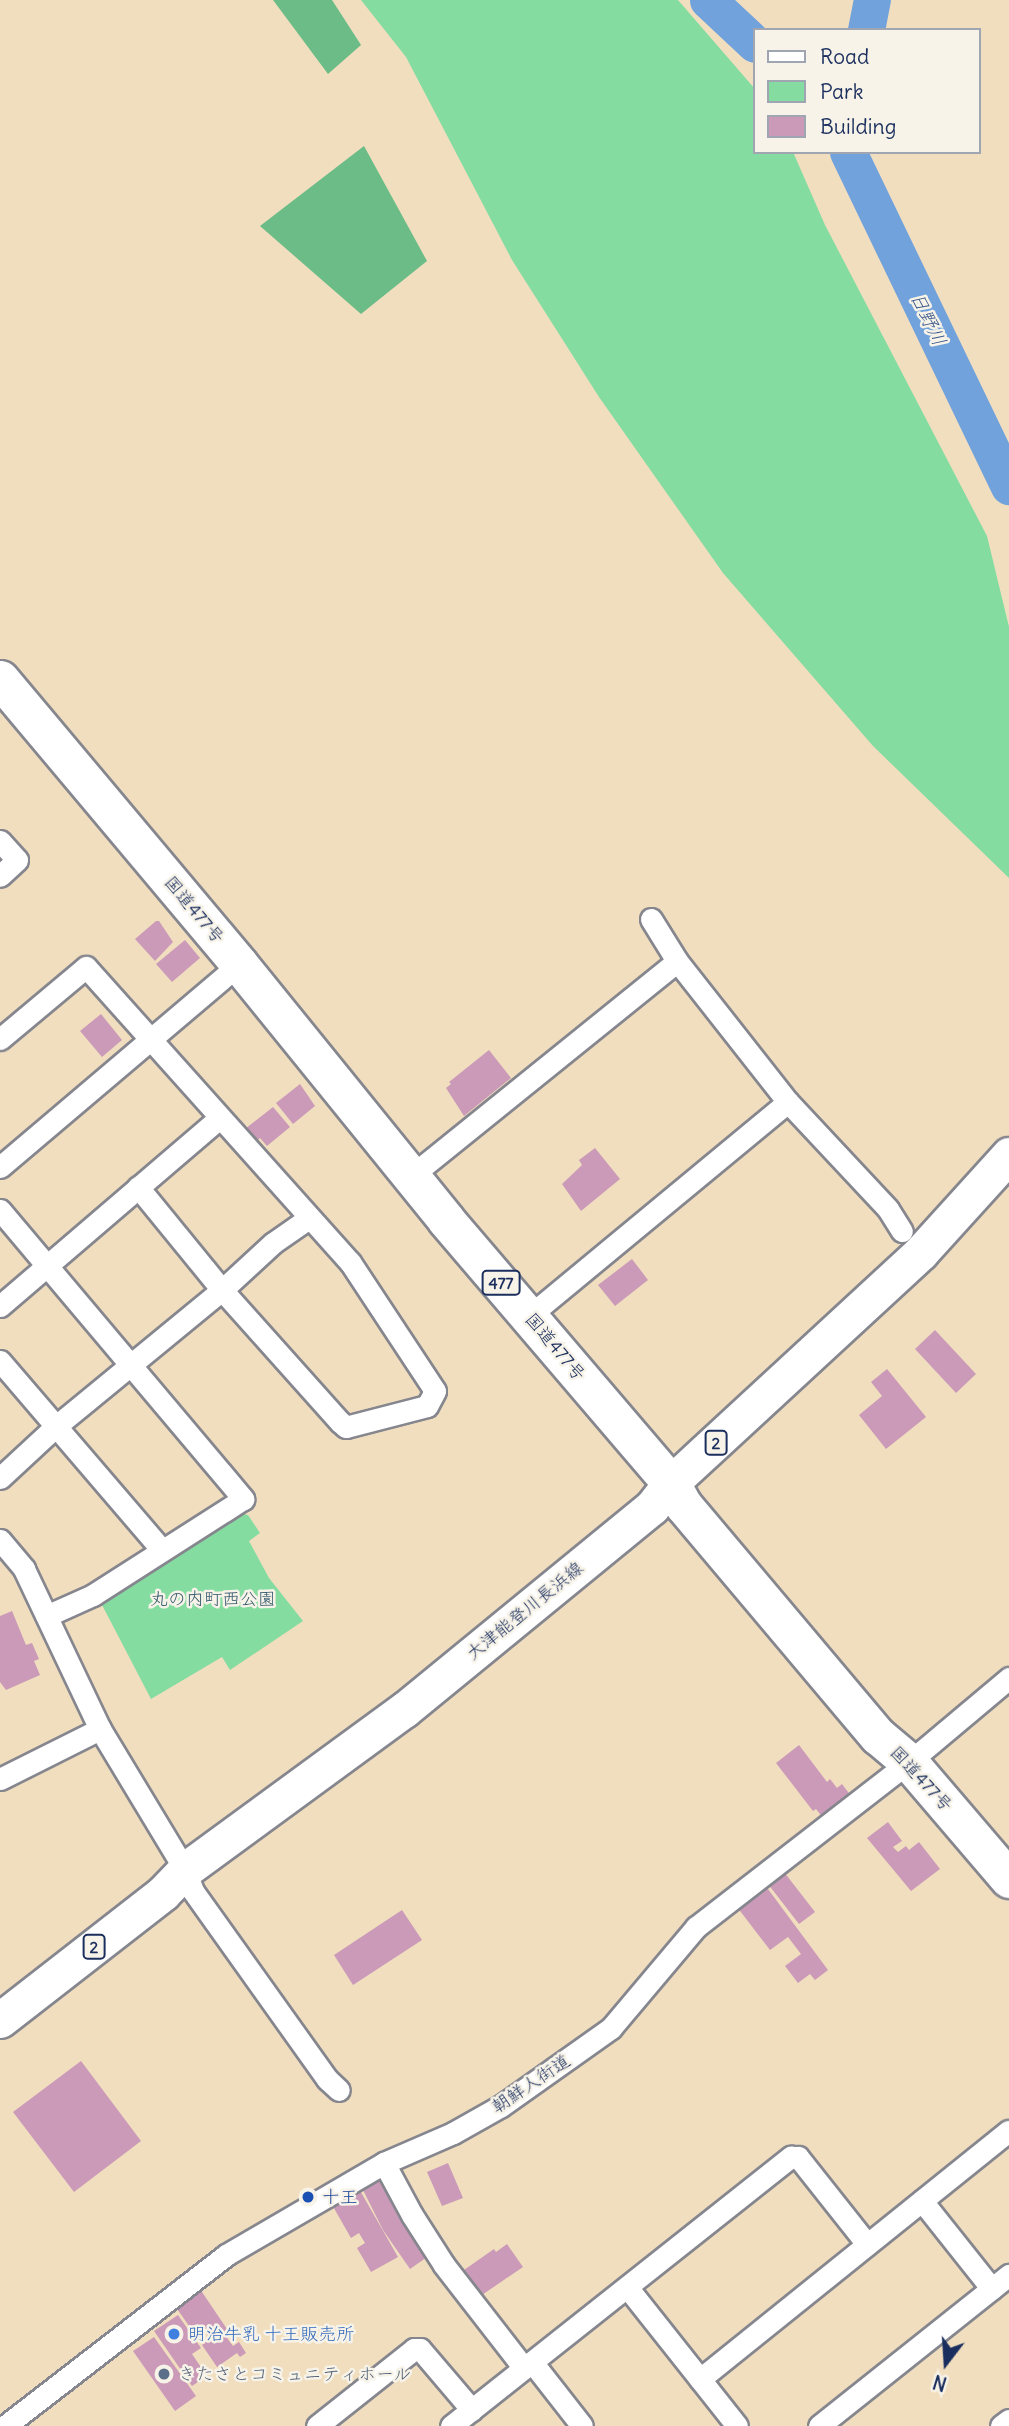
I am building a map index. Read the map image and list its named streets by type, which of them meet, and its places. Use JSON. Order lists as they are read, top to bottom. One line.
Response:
{"streets":{"highway":["国道477号","477"],"main road":["2","大津能登川長浜線"],"street":["朝鮮人街道"]},"crossings":[["国道477号","大津能登川長浜線"],["国道477号","朝鮮人街道"]],"water":["日野川"],"parks":["丸の内町西公園"],"places":["十王","明治牛乳 十王販売所","きたさとコミュニティホール"],"legend":["Road","Park","Building"],"north":"bottom"}
